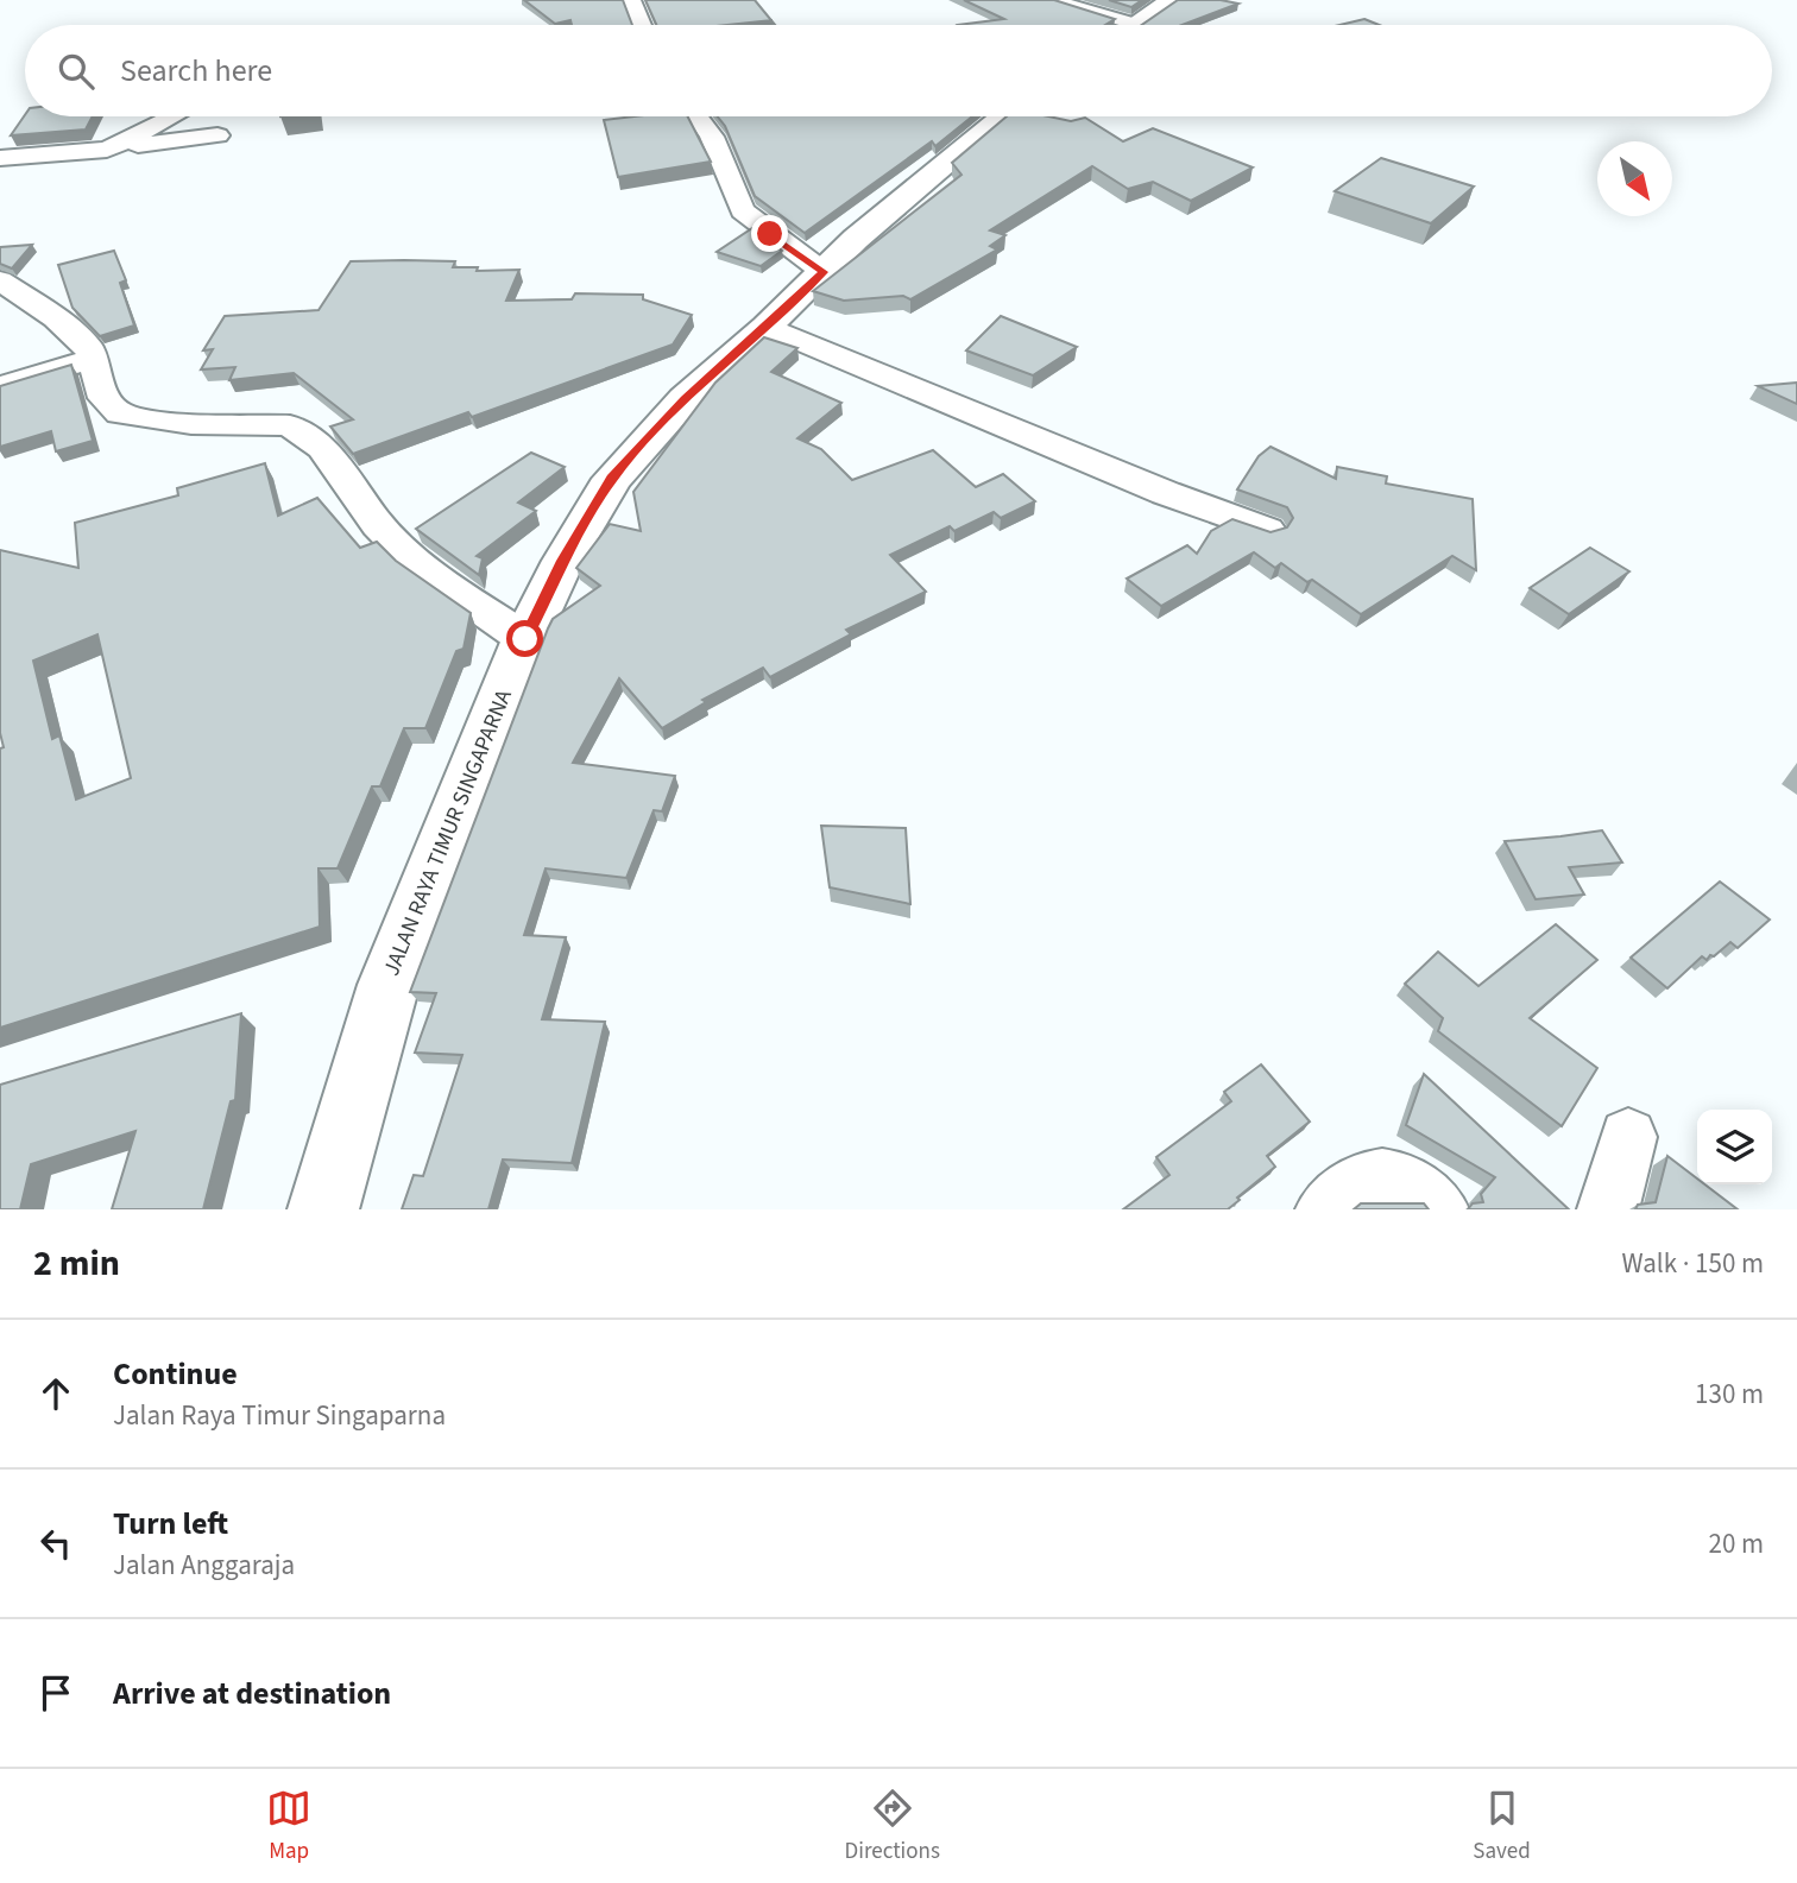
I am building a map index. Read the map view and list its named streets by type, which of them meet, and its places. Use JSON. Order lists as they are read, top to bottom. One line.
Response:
{"streets":{"main road":["JALAN RAYA TIMUR SINGAPARNA"]},"north":"bottom right","page":{"search":"Search here","heading":["2 min","Walk · 150 m"],"list":[["Continue","Jalan Raya Timur Singaparna","130 m"],["Turn left","Jalan Anggaraja","20 m"],"Arrive at destination"],"nav":["Map","Directions","Saved"]}}
